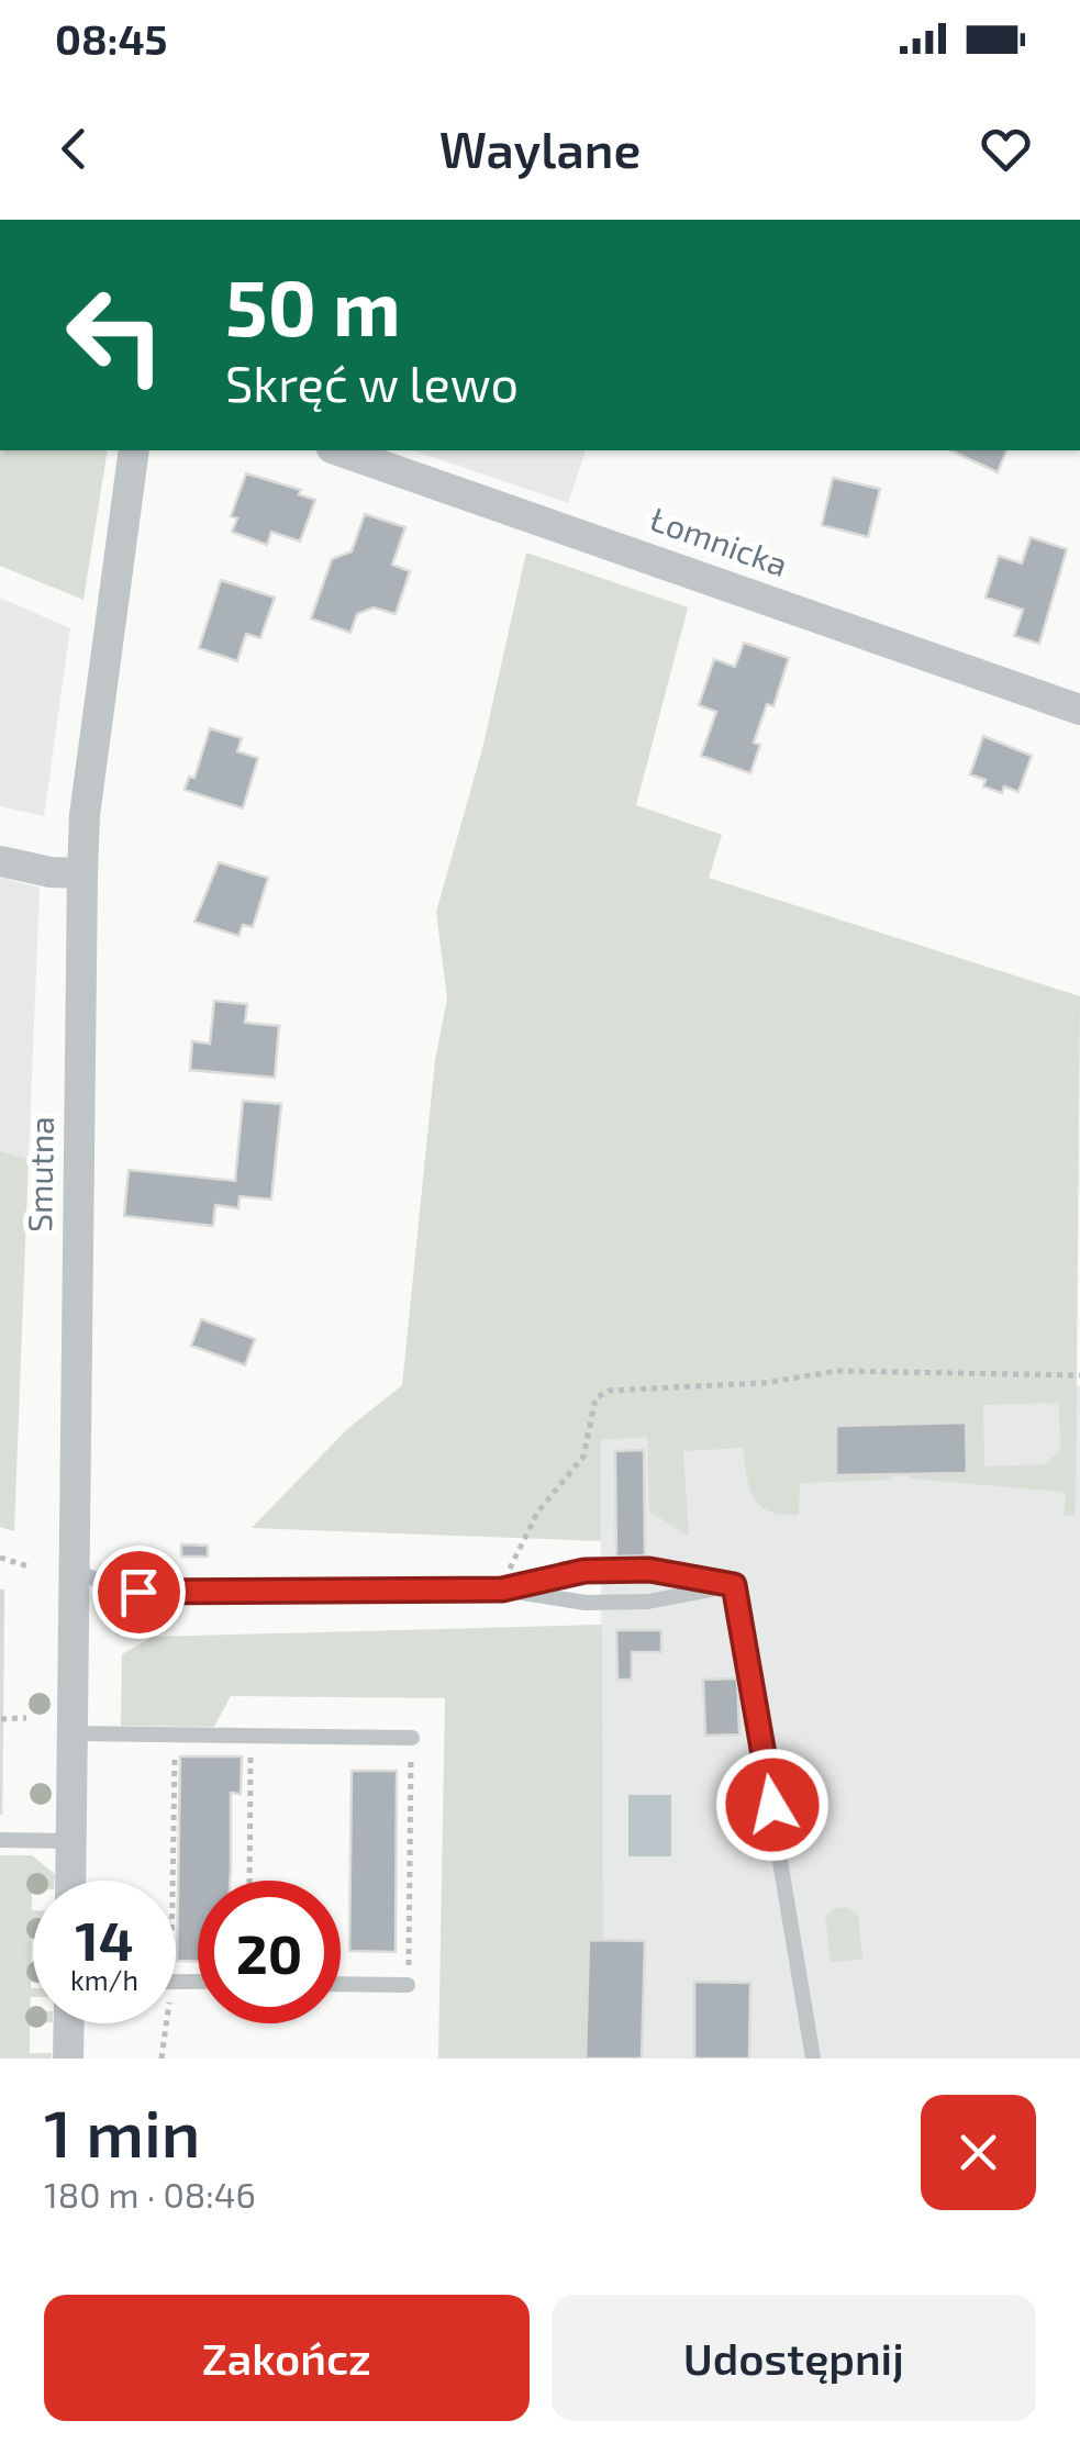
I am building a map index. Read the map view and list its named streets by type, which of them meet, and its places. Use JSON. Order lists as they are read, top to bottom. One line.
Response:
{"streets":{"street":["Łomnicka","Smutna"]},"page":{"status":"08:45","header":"Waylane","turn":["50 m","Skręć w lewo"],"speed":"14 km/h","limit":"20","heading":["1 min","180 m · 08:46"],"buttons":["Zakończ","Udostępnij"]}}
